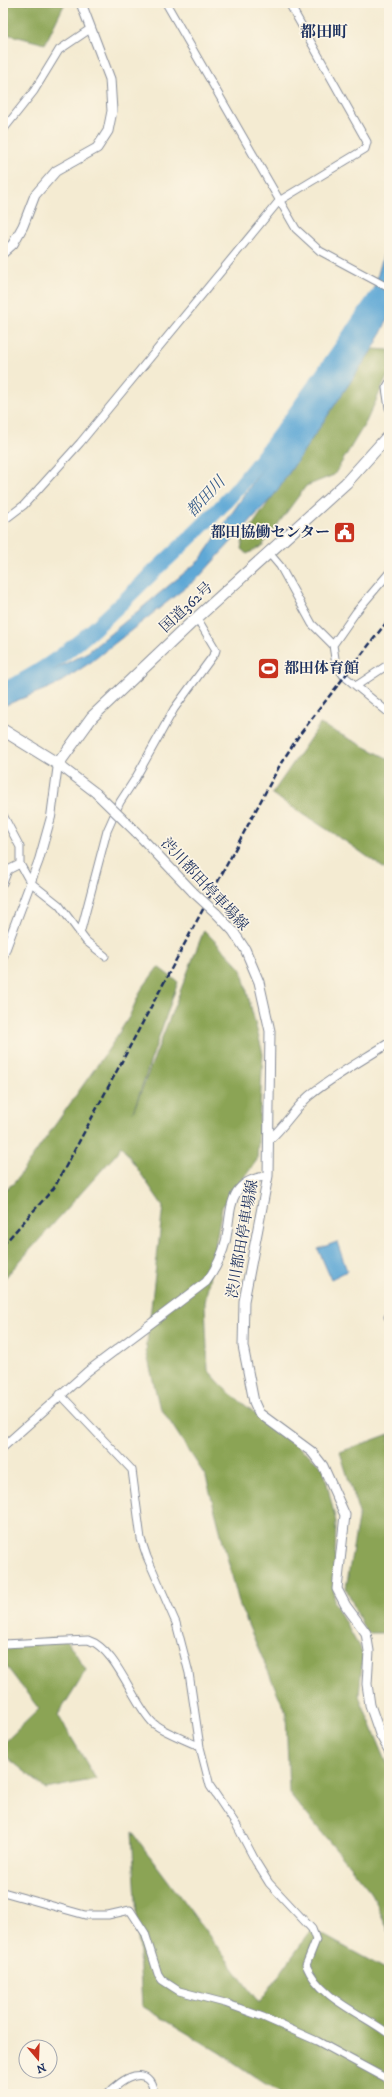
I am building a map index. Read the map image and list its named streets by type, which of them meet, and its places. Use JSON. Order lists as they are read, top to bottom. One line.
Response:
{"streets":{"highway":["国道362号"],"main road":["渋川都田停車場線"]},"crossings":[["国道362号","渋川都田停車場線"]],"districts":["都田町"],"water":["都田川"],"places":{"public building":["都田協働センター"],"sports":["都田体育館"]},"north":"bottom"}
